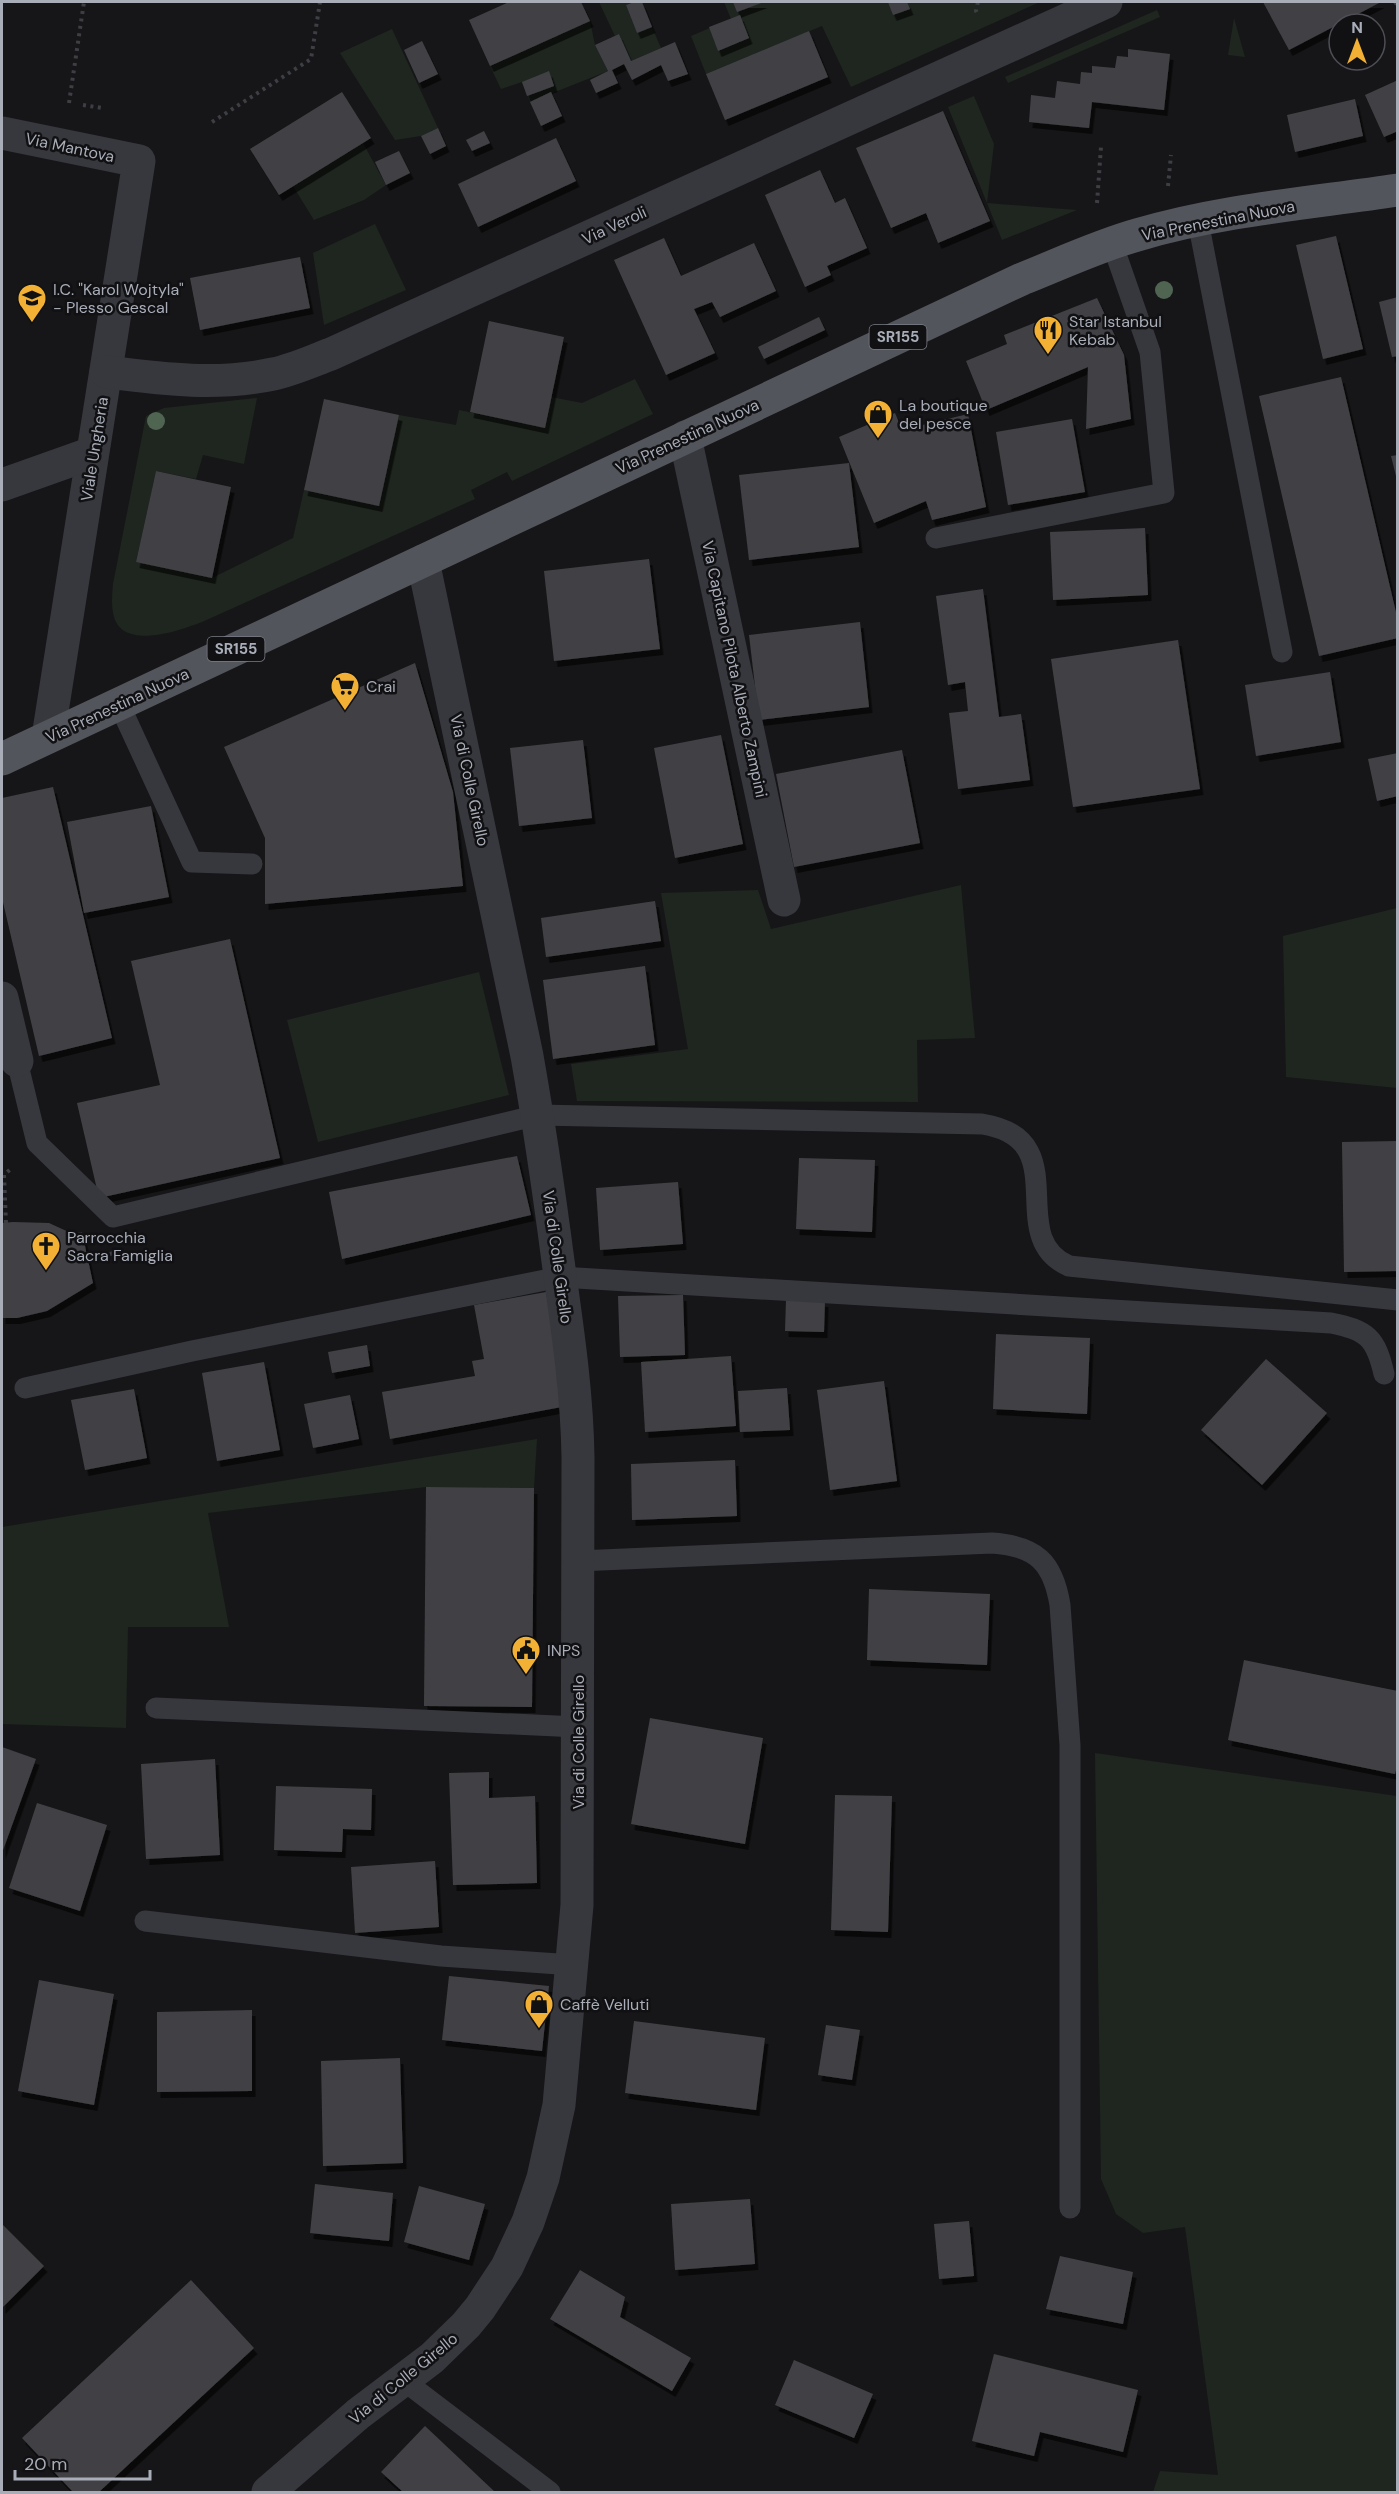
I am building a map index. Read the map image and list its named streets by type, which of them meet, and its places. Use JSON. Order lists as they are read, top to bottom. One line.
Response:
{"streets":{"main road":["Via Prenestina Nuova","SR155"],"street":["Via Mantova","Via Veroli","Viale Ungheria","Via Capitano Pilota Alberto Zampini","Via di Colle Girello"]},"crossings":[["Via Mantova","Viale Ungheria"],["Via Prenestina Nuova","Viale Ungheria"],["Via Prenestina Nuova","Via Capitano Pilota Alberto Zampini"],["Via Prenestina Nuova","Via di Colle Girello"],["Via Veroli","Viale Ungheria"]],"places":{"school or university":["I.C. \"Karol Wojtyla\" - Plesso Gescal"],"restaurant":["Star Istanbul Kebab"],"shop":["La boutique del pesce","Caffè Velluti"],"supermarket":["Crai"],"church":["Parrocchia Sacra Famiglia"],"public building":["INPS"]},"scale_bar":"20 m","north":"top"}
